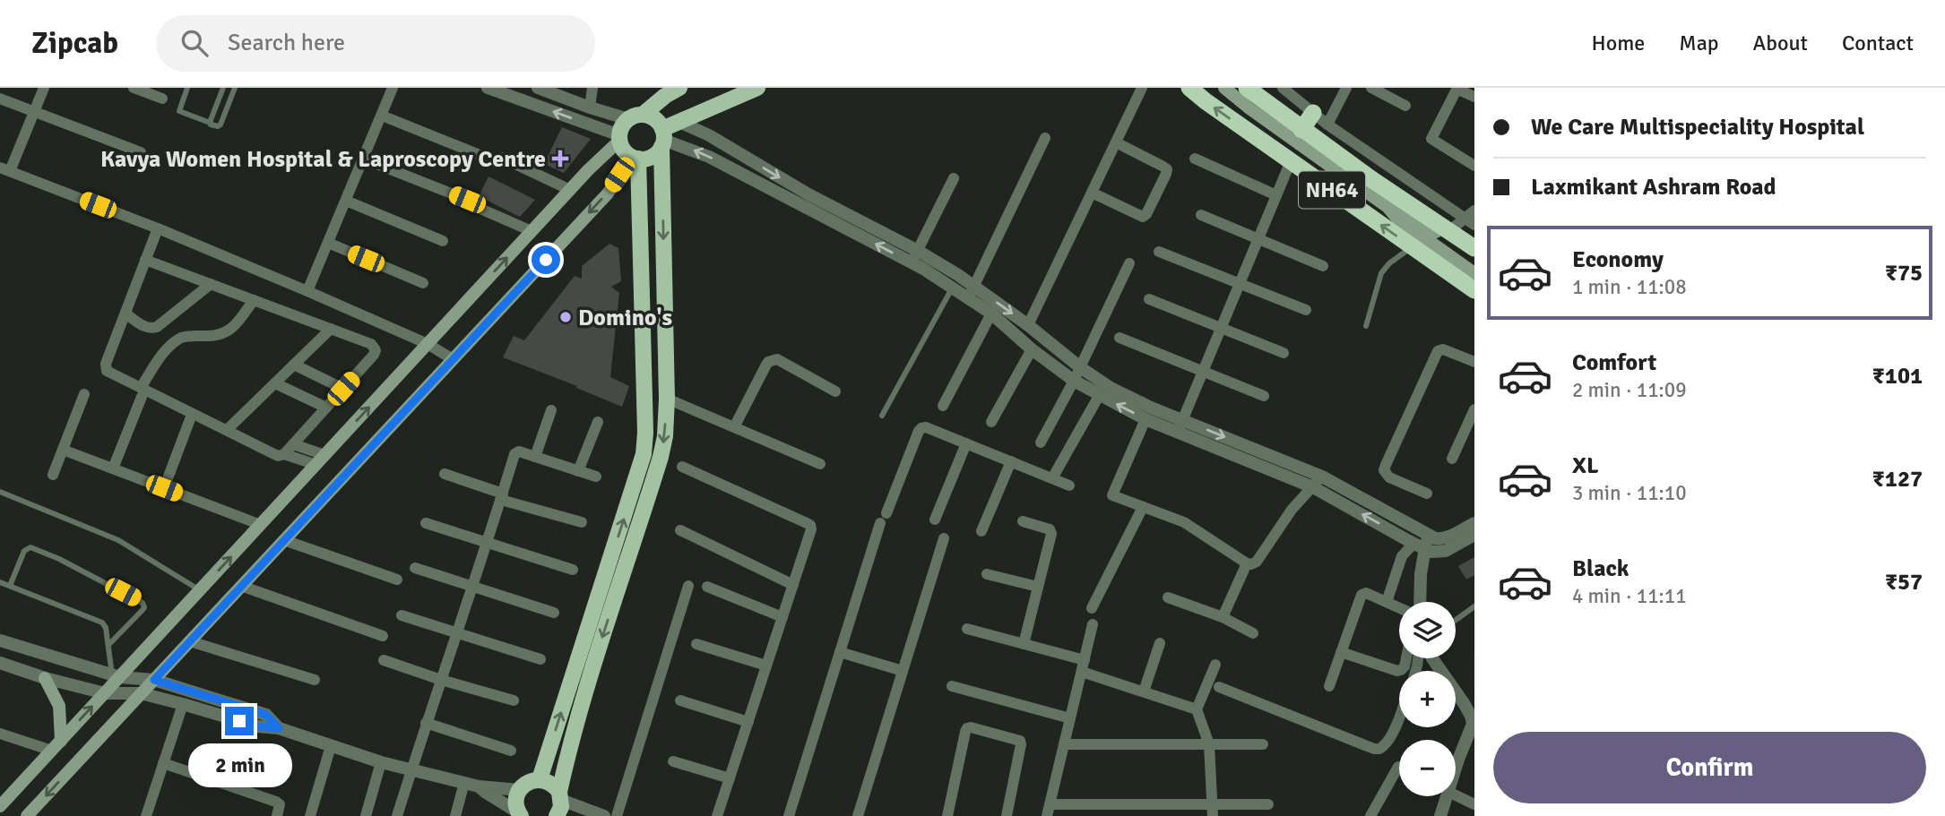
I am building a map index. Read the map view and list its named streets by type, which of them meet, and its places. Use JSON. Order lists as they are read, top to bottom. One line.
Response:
{"streets":{"highway":["NH64"]},"places":{"health":["Kavya Women Hospital & Laproscopy Centre"],"other":["Domino's"]},"page":{"header":"Zipcab","search":"Search here","nav":["Home","Map","About","Contact"],"banner":["We Care Multispeciality Hospital","Laxmikant Ashram Road"],"list":[{"name":"Economy","note":"1 min · 11:08","value":"₹75"},{"name":"Comfort","note":"2 min · 11:09","value":"₹101"},{"name":"XL","note":"3 min · 11:10","value":"₹127"},{"name":"Black","note":"4 min · 11:11","value":"₹57"}],"map_buttons":["+","−"],"buttons":"Confirm","bubble":"2 min"}}
